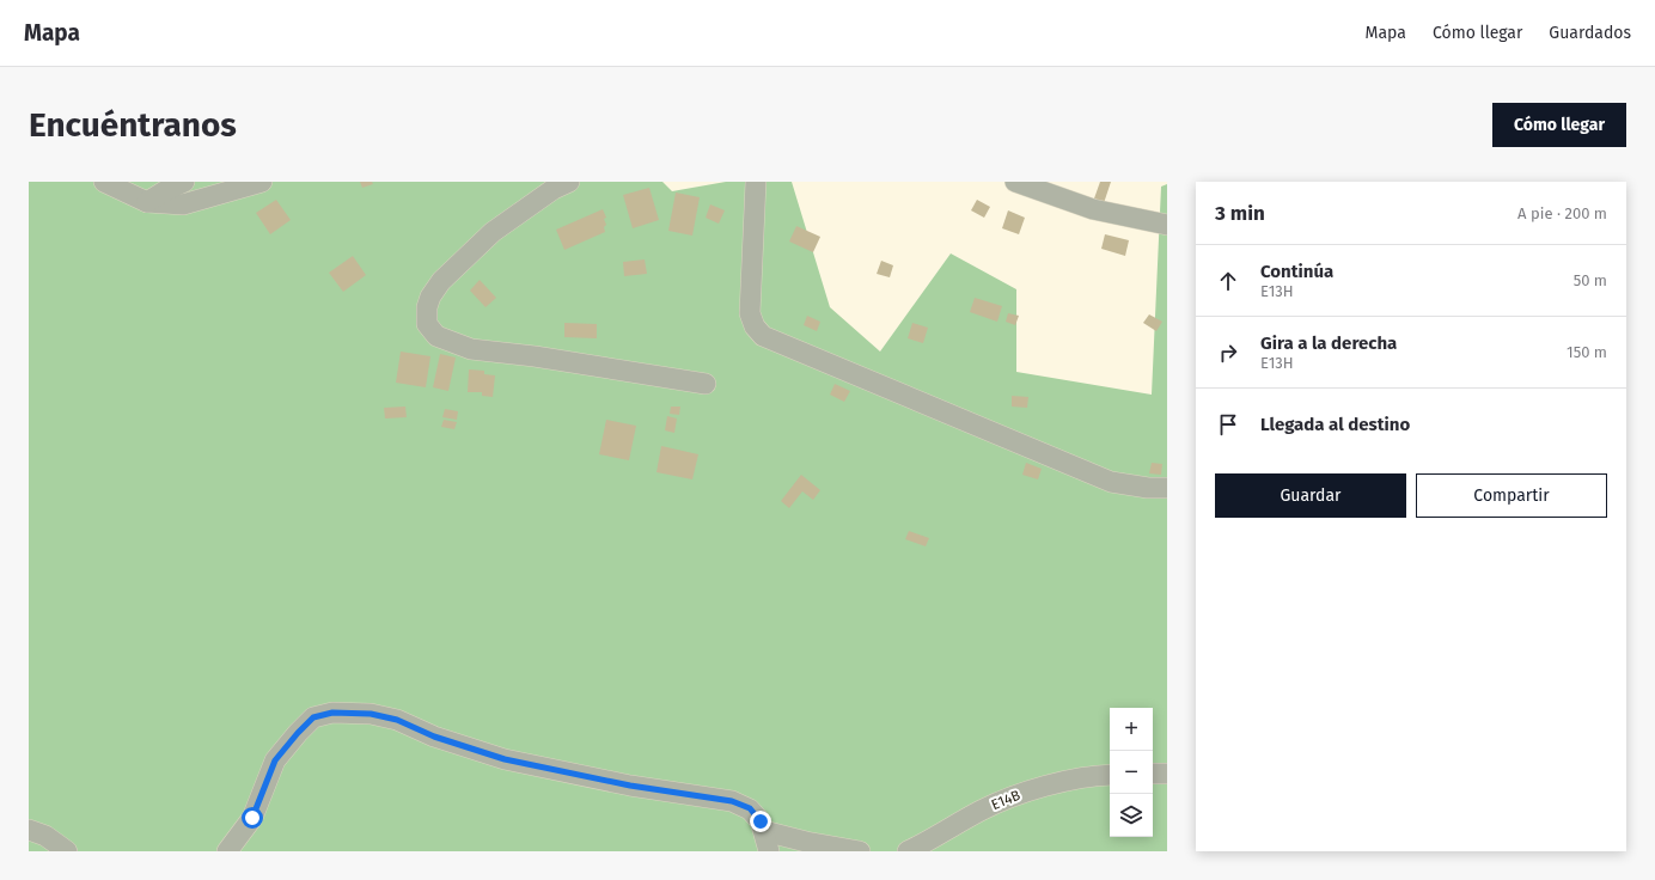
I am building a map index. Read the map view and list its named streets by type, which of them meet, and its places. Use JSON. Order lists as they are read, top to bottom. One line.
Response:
{"streets":{"street":["E14B"]},"page":{"header":"Mapa","nav":["Mapa","Cómo llegar","Guardados"],"buttons":["Cómo llegar",["Guardar","Compartir"]],"title":"Encuéntranos","heading":["3 min","A pie · 200 m"],"list":[["Continúa","E13H","50 m"],["Gira a la derecha","E13H","150 m"],"Llegada al destino"],"map_buttons":["+","−"]}}
